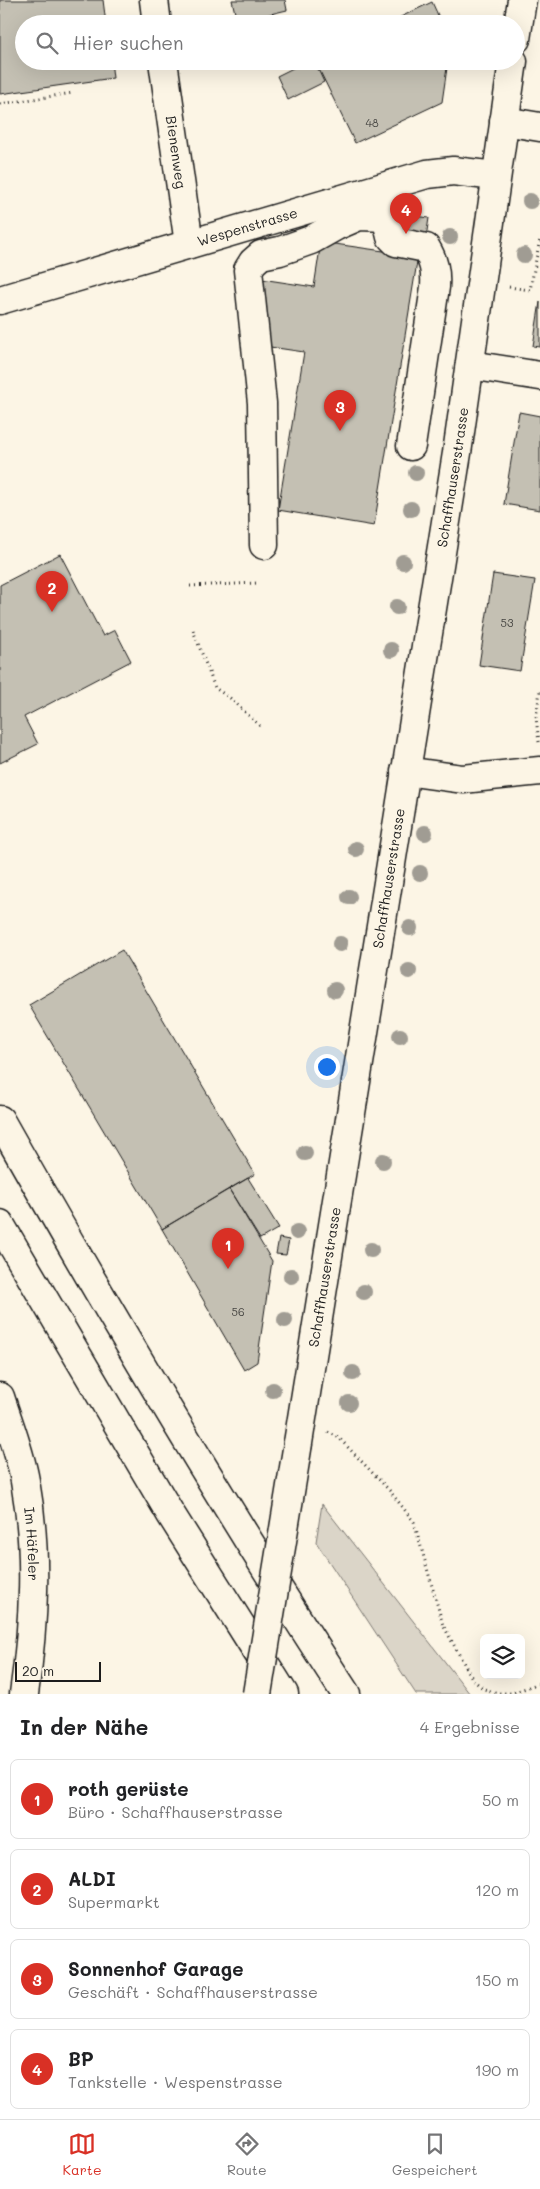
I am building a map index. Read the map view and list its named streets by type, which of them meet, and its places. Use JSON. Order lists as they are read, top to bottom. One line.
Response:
{"streets":{"main road":["Bienenweg","Wespenstrasse","Schaffhauserstrasse","Im Häfeler"]},"crossings":[["Bienenweg","Wespenstrasse"],["Wespenstrasse","Schaffhauserstrasse"]],"house_numbers":["48","53","56"],"scale_bar":"20 m","page":{"search":"Hier suchen","pins":["4","3","2","1"],"scale":"20 m","heading":["In der Nähe","4 Ergebnisse"],"list":[{"mark":"1","name":"roth gerüste","note":"Büro · Schaffhauserstrasse","value":"50 m"},{"mark":"2","name":"ALDI","note":"Supermarkt","value":"120 m"},{"mark":"3","name":"Sonnenhof Garage","note":"Geschäft · Schaffhauserstrasse","value":"150 m"},{"mark":"4","name":"BP","note":"Tankstelle · Wespenstrasse","value":"190 m"}],"nav":["Karte","Route","Gespeichert"]}}
